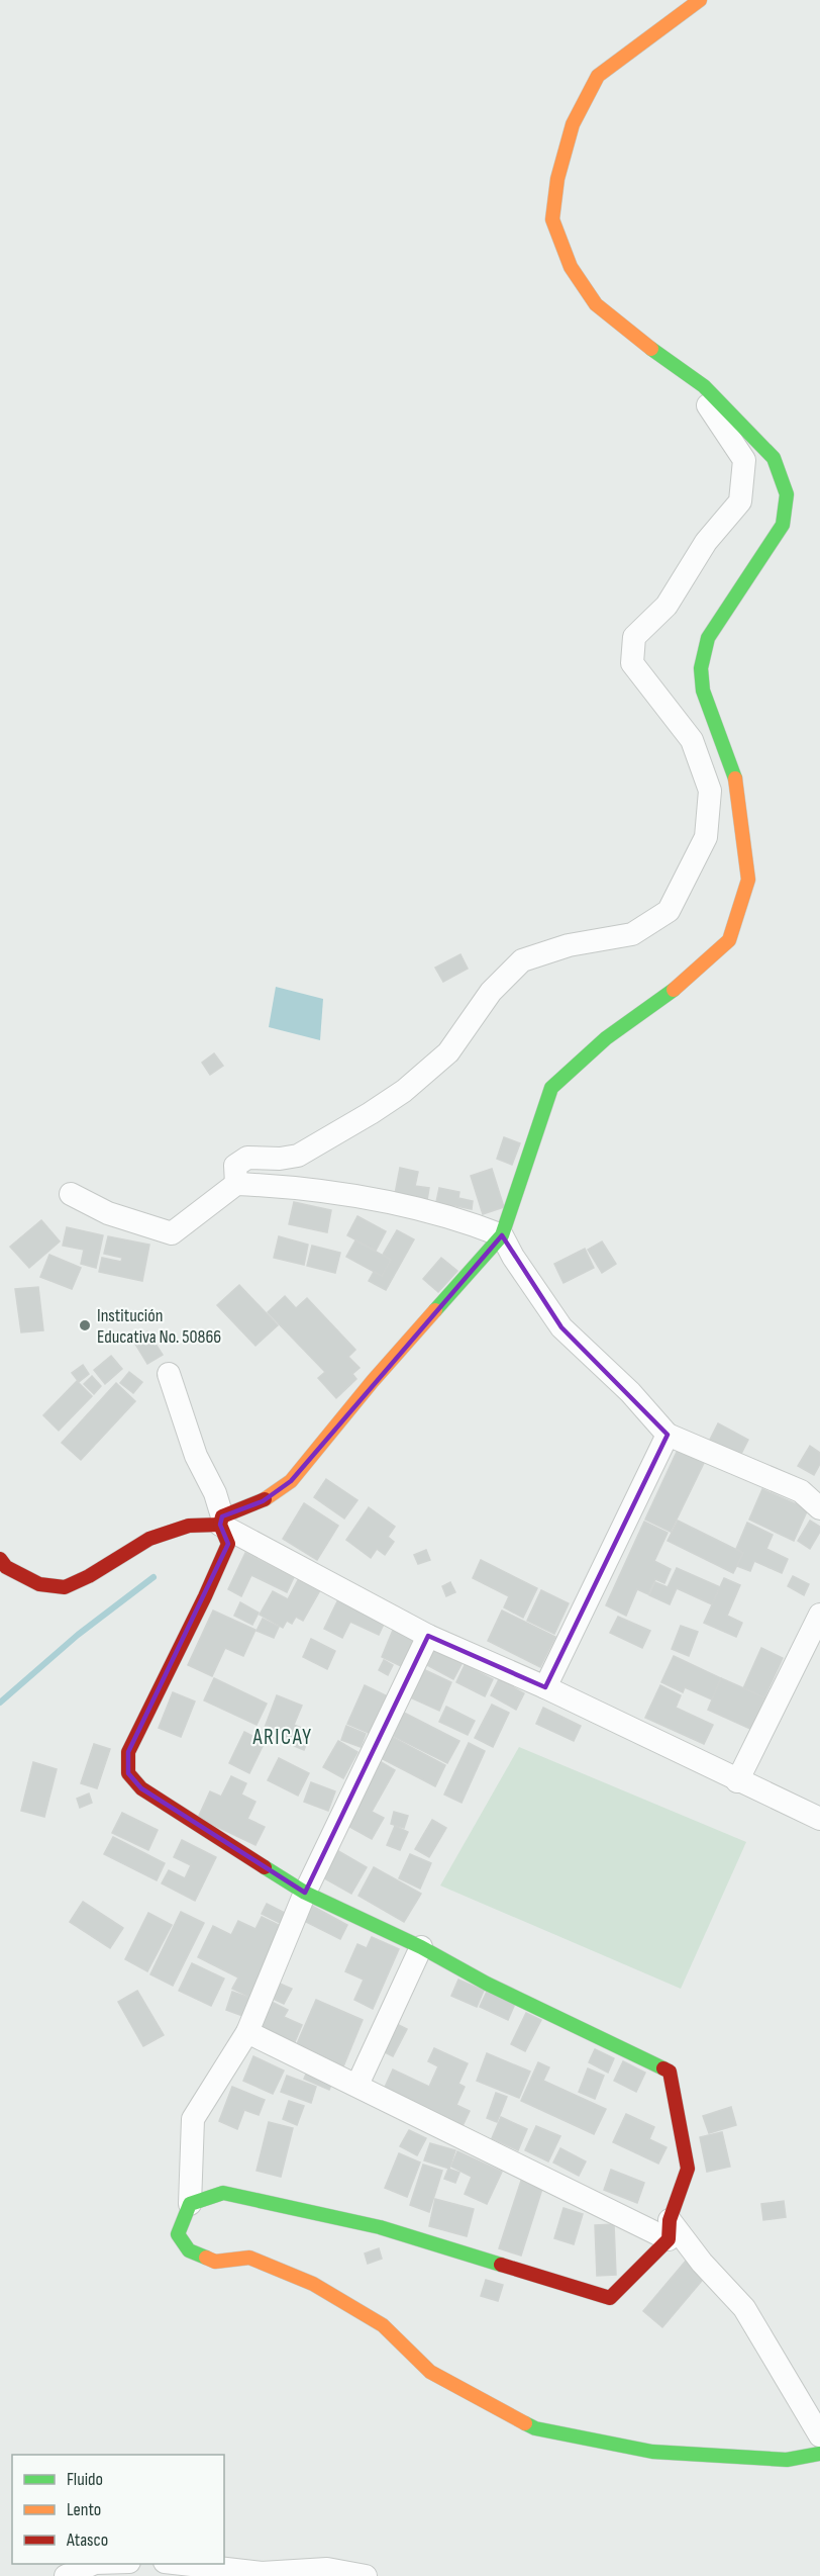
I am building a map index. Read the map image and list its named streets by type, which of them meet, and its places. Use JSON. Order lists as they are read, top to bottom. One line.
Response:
{"districts":["ARICAY"],"places":["Institución Educativa No. 50866"],"legend":["Fluido","Lento","Atasco"]}
